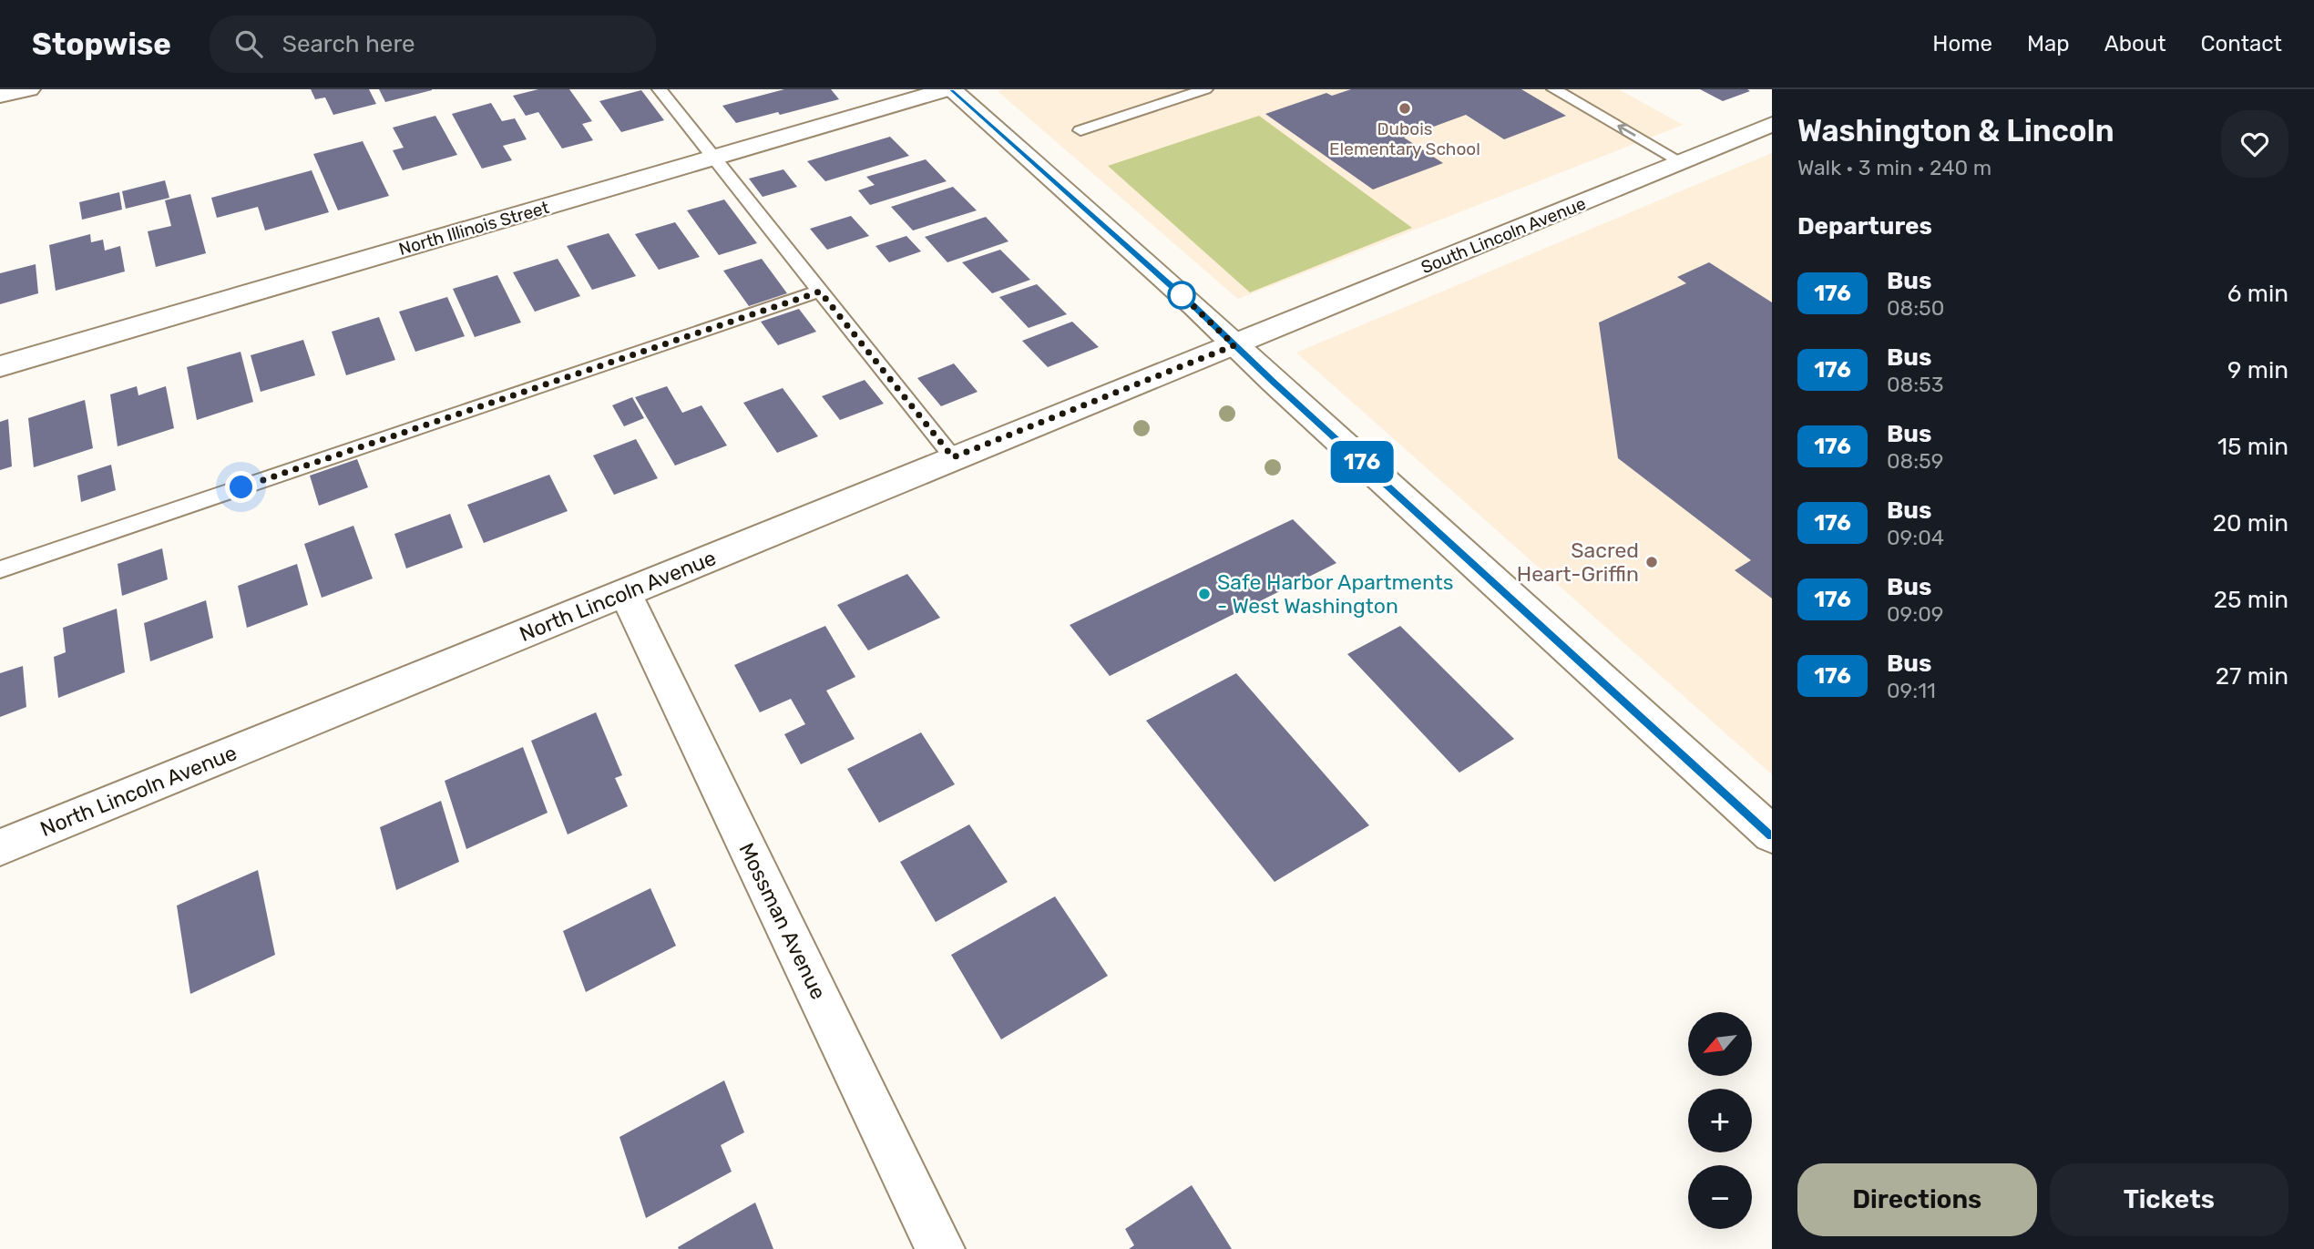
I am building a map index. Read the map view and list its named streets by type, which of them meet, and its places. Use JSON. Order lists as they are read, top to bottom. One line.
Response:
{"streets":{"street":["North Illinois Street","South Lincoln Avenue","North Lincoln Avenue","Mossman Avenue"]},"crossings":[["South Lincoln Avenue","North Lincoln Avenue"],["North Lincoln Avenue","Mossman Avenue"]],"places":["Dubois Elementary School","Sacred Heart-Griffin","Safe Harbor Apartments - West Washington"],"lines":["bus line 176"],"north":"bottom left","page":{"header":"Stopwise","search":"Search here","nav":["Home","Map","About","Contact"],"on_map":"176","heading":[["Washington & Lincoln","Walk · 3 min · 240 m"],"Departures"],"list":[{"mark":"176","name":"Bus","note":"08:50","value":"6 min"},{"mark":"176","name":"Bus","note":"08:53","value":"9 min"},{"mark":"176","name":"Bus","note":"08:59","value":"15 min"},{"mark":"176","name":"Bus","note":"09:04","value":"20 min"},{"mark":"176","name":"Bus","note":"09:09","value":"25 min"},{"mark":"176","name":"Bus","note":"09:11","value":"27 min"}],"map_buttons":["+","−"],"buttons":["Directions","Tickets"]}}
